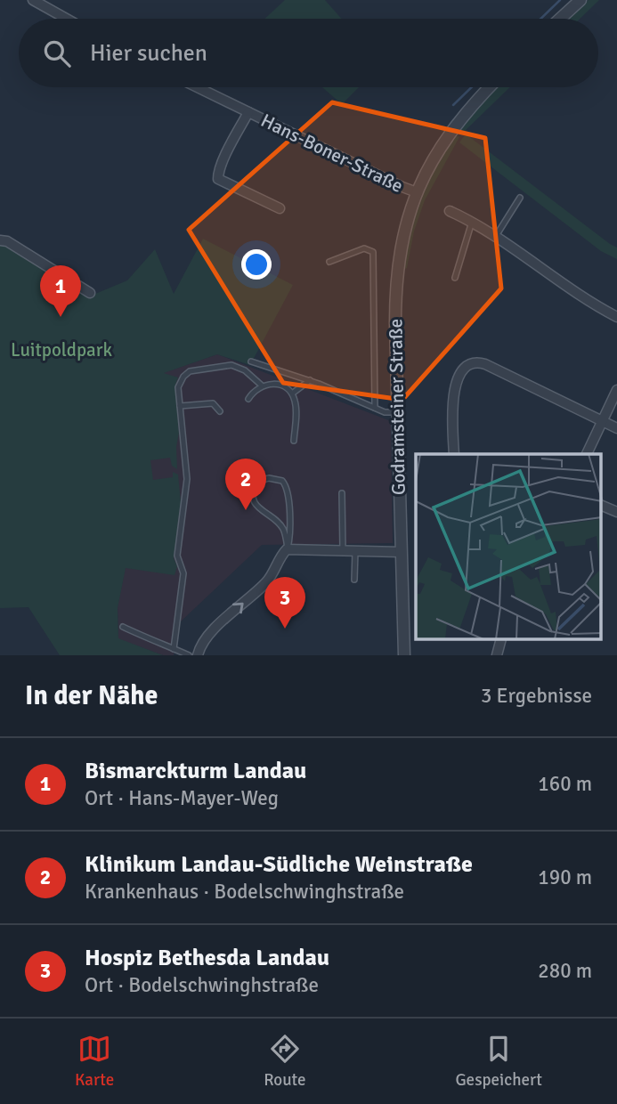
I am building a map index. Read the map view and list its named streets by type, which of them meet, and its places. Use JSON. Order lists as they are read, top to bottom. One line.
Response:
{"streets":{"street":["Hans-Boner-Straße","Godramsteiner Straße"]},"crossings":[["Hans-Boner-Straße","Godramsteiner Straße"]],"parks":["Luitpoldpark"],"page":{"search":"Hier suchen","pins":["1","2","3"],"heading":["In der Nähe","3 Ergebnisse"],"list":[{"mark":"1","name":"Bismarckturm Landau","note":"Ort · Hans-Mayer-Weg","value":"160 m"},{"mark":"2","name":"Klinikum Landau-Südliche Weinstraße","note":"Krankenhaus · Bodelschwinghstraße","value":"190 m"},{"mark":"3","name":"Hospiz Bethesda Landau","note":"Ort · Bodelschwinghstraße","value":"280 m"}],"nav":["Karte","Route","Gespeichert"]}}
